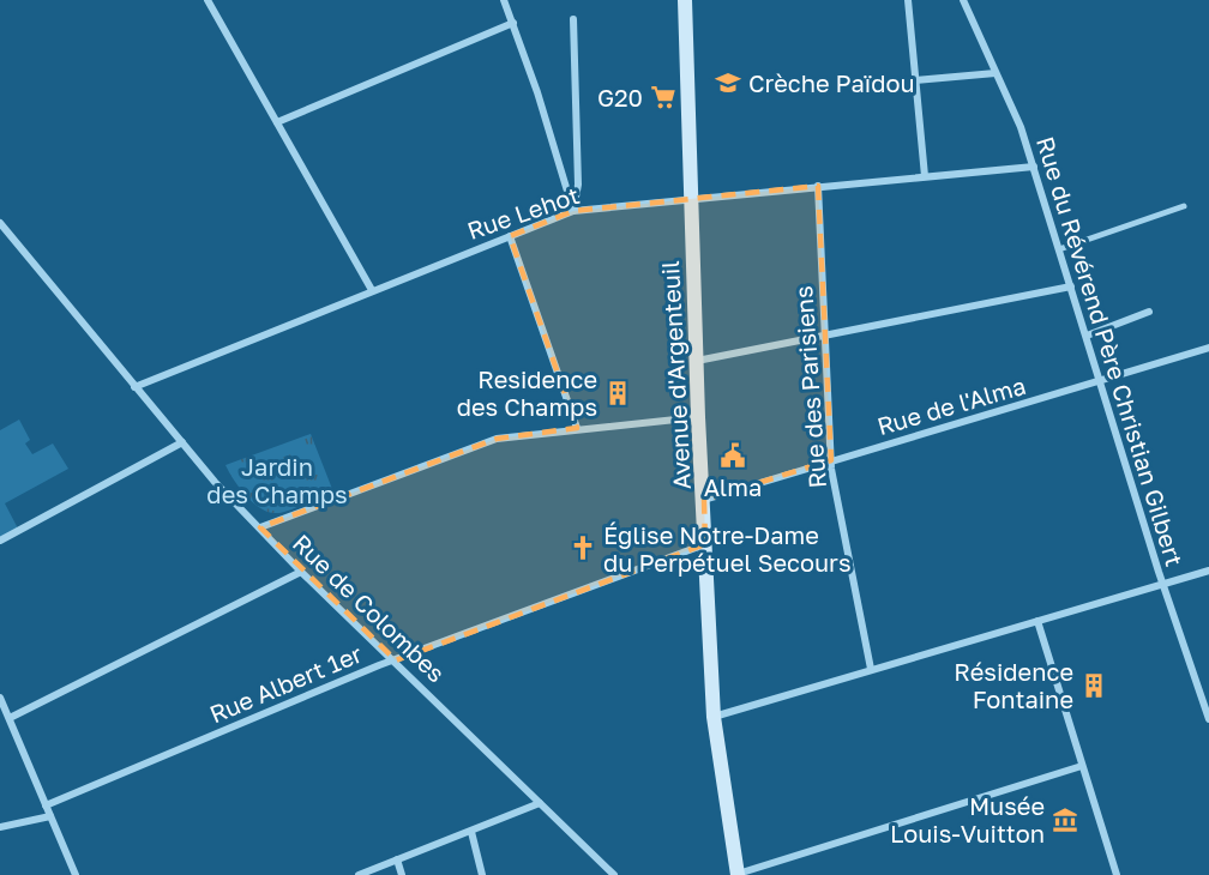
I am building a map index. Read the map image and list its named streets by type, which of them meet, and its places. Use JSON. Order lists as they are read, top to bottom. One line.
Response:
{"streets":{"main road":["Avenue d'Argenteuil"],"street":["Rue Lehot","Rue du Révérend Père Christian Gilbert","Rue des Parisiens","Rue de l'Alma","Rue de Colombes","Rue Albert 1er"]},"crossings":[["Rue Lehot","Rue du Révérend Père Christian Gilbert"],["Rue Lehot","Avenue d'Argenteuil"],["Rue Lehot","Rue des Parisiens"],["Rue Lehot","Rue de Colombes"],["Rue du Révérend Père Christian Gilbert","Rue de l'Alma"],["Avenue d'Argenteuil","Rue de l'Alma"],["Avenue d'Argenteuil","Rue Albert 1er"],["Rue des Parisiens","Rue de l'Alma"],["Rue de Colombes","Rue Albert 1er"]],"parks":["Jardin des Champs"],"places":{"school or university":["Crèche Païdou"],"supermarket":["G20"],"building":["Residence des Champs","Résidence Fontaine"],"public building":["Alma"],"church":["Église Notre-Dame du Perpétuel Secours"],"museum":["Musée Louis-Vuitton"]}}
